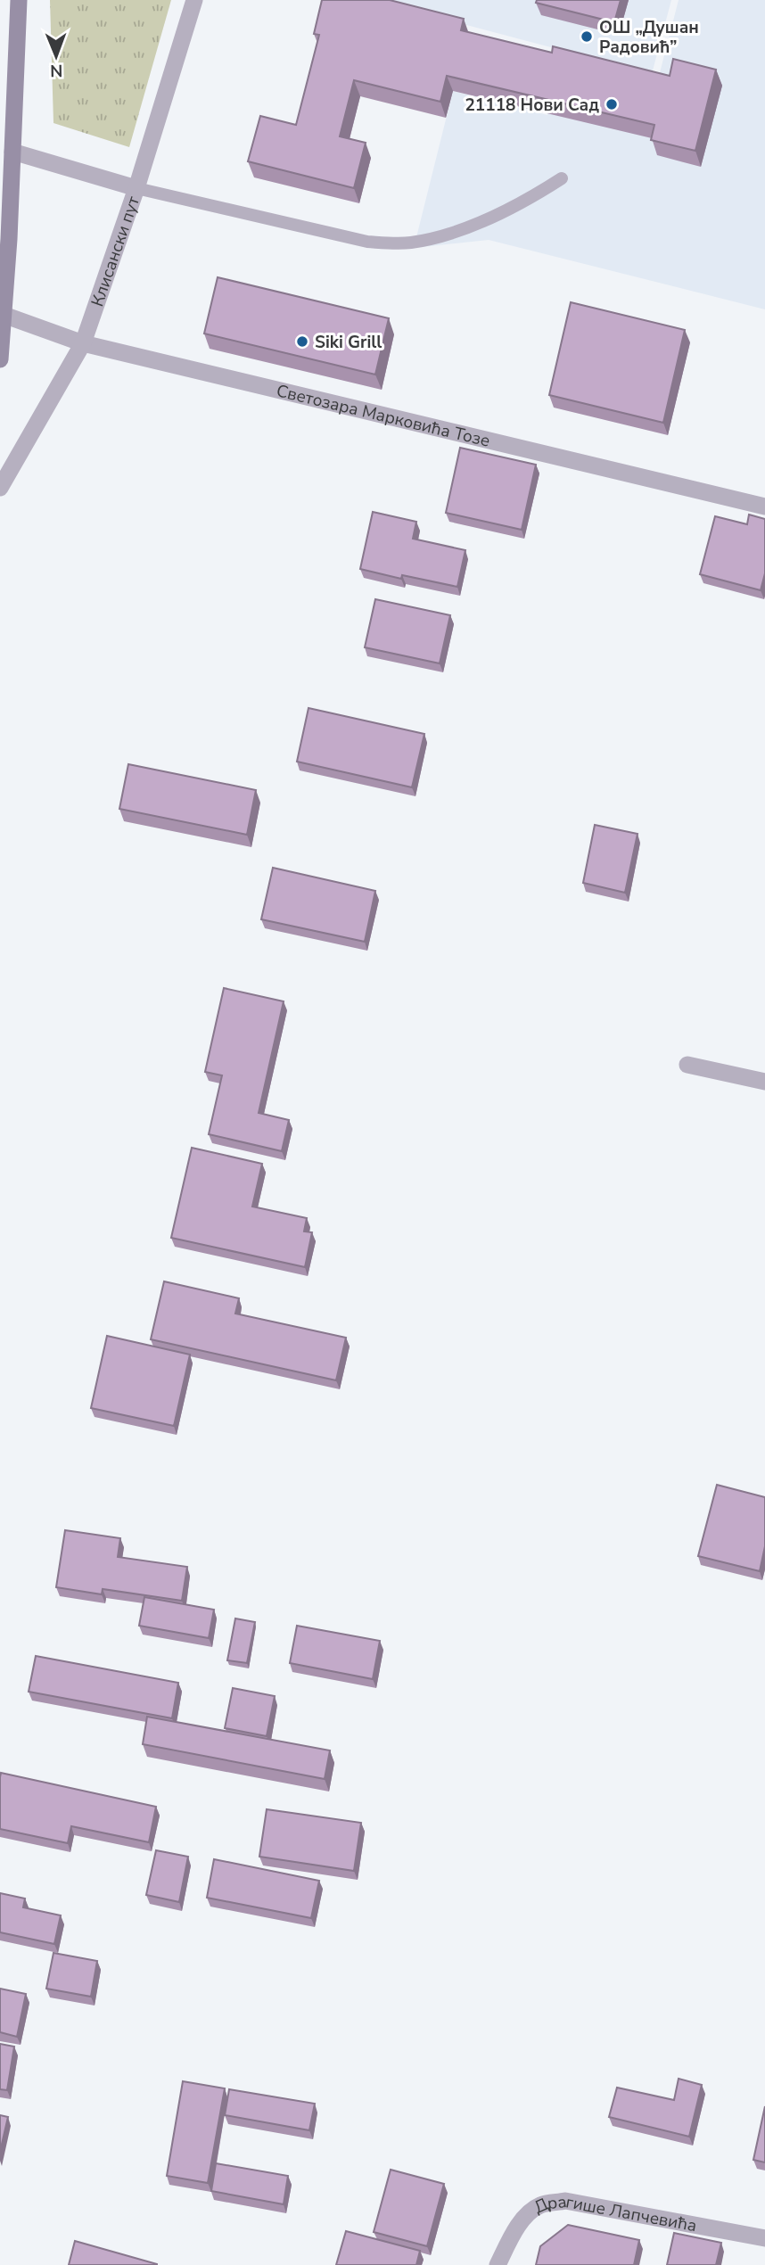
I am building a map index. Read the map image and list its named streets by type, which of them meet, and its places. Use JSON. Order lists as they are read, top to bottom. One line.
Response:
{"streets":{"street":["Клисански пут","Светозара Марковића Тозе","Драгише Лапчевића"]},"crossings":[["Клисански пут","Светозара Марковића Тозе"]],"places":["ОШ „Душан Радовић”","21118 Нови Сад","Siki Grill"],"north":"bottom"}
